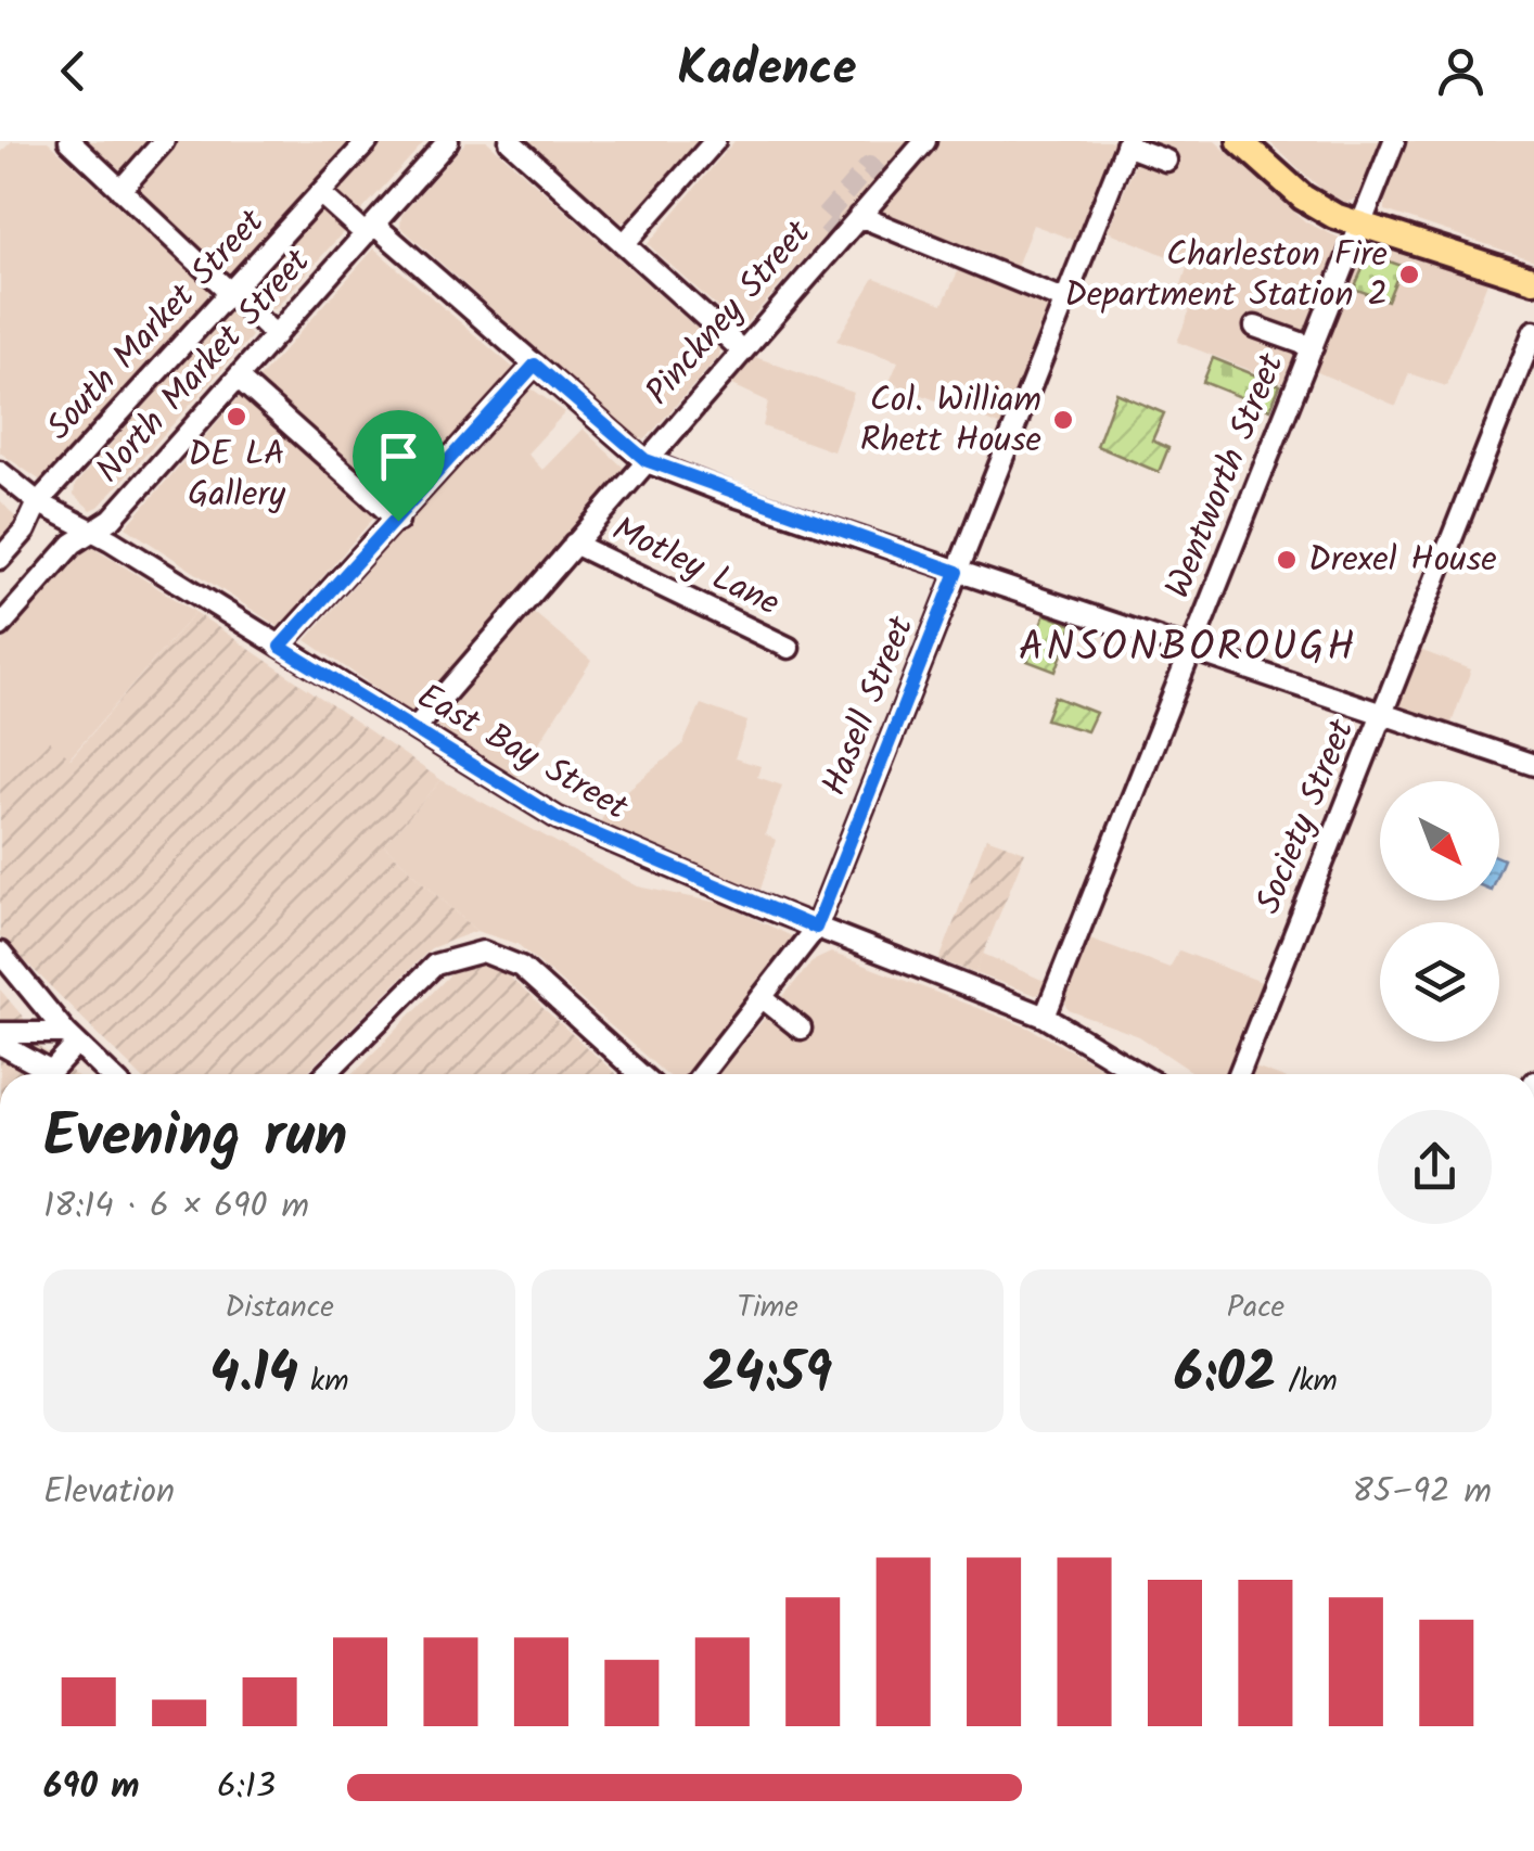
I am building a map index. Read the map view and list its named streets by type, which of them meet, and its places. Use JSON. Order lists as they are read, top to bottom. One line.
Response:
{"streets":{"street":["Pinckney Street","South Market Street","North Market Street","Wentworth Street","Motley Lane","Hasell Street","East Bay Street","Society Street"]},"crossings":[["Pinckney Street","Motley Lane"],["Pinckney Street","East Bay Street"],["South Market Street","East Bay Street"],["North Market Street","East Bay Street"],["Wentworth Street","East Bay Street"],["Hasell Street","East Bay Street"]],"districts":["ANSONBOROUGH"],"places":["Charleston Fire Department Station 2","DE LA Gallery","Col. William Rhett House","Drexel House"],"north":"bottom right","page":{"header":"Kadence","heading":["Evening run","18:14 · 6 × 690 m"],"stats":[["Distance","4.14 km"],["Time","24:59"],["Pace","6:02 /km"]],"chart":["Elevation","85–92 m"],"list":[{"name":"690 m","note":"6:13"}]}}
